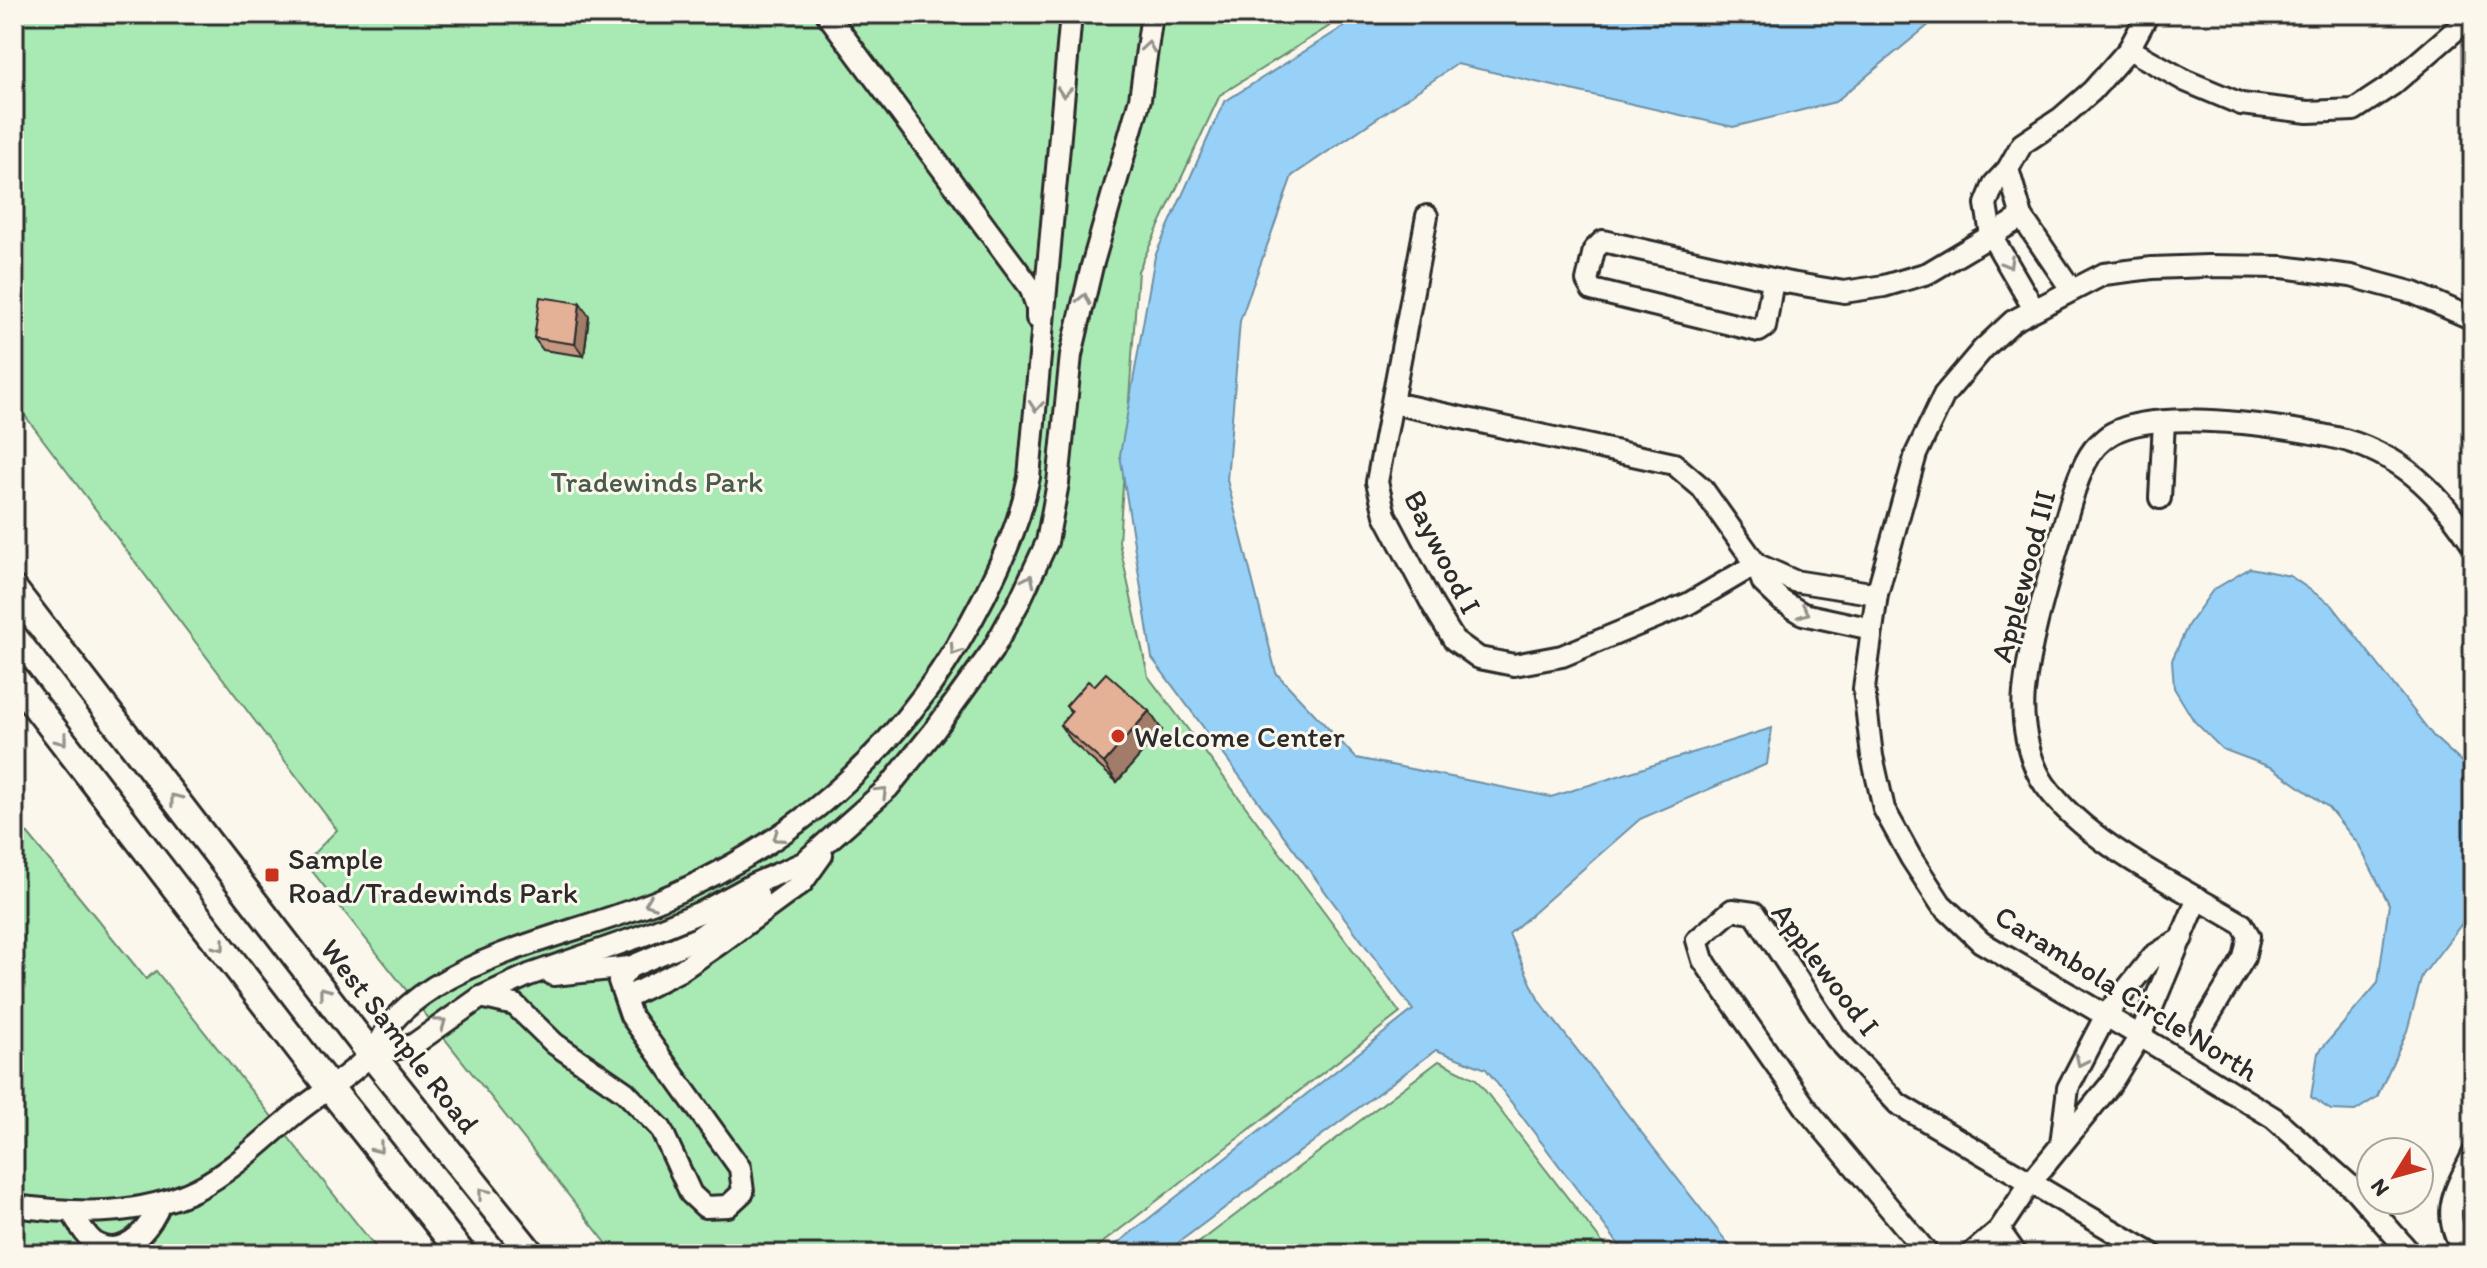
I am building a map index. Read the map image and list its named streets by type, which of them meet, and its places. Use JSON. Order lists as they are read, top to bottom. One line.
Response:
{"streets":{"main road":["West Sample Road"],"street":["Baywood I","Applewood III","Applewood I","Carambola Circle North"]},"parks":["Tradewinds Park"],"places":{"other":["Welcome Center"],"transit":["Sample Road/Tradewinds Park"]},"north":"bottom left"}
